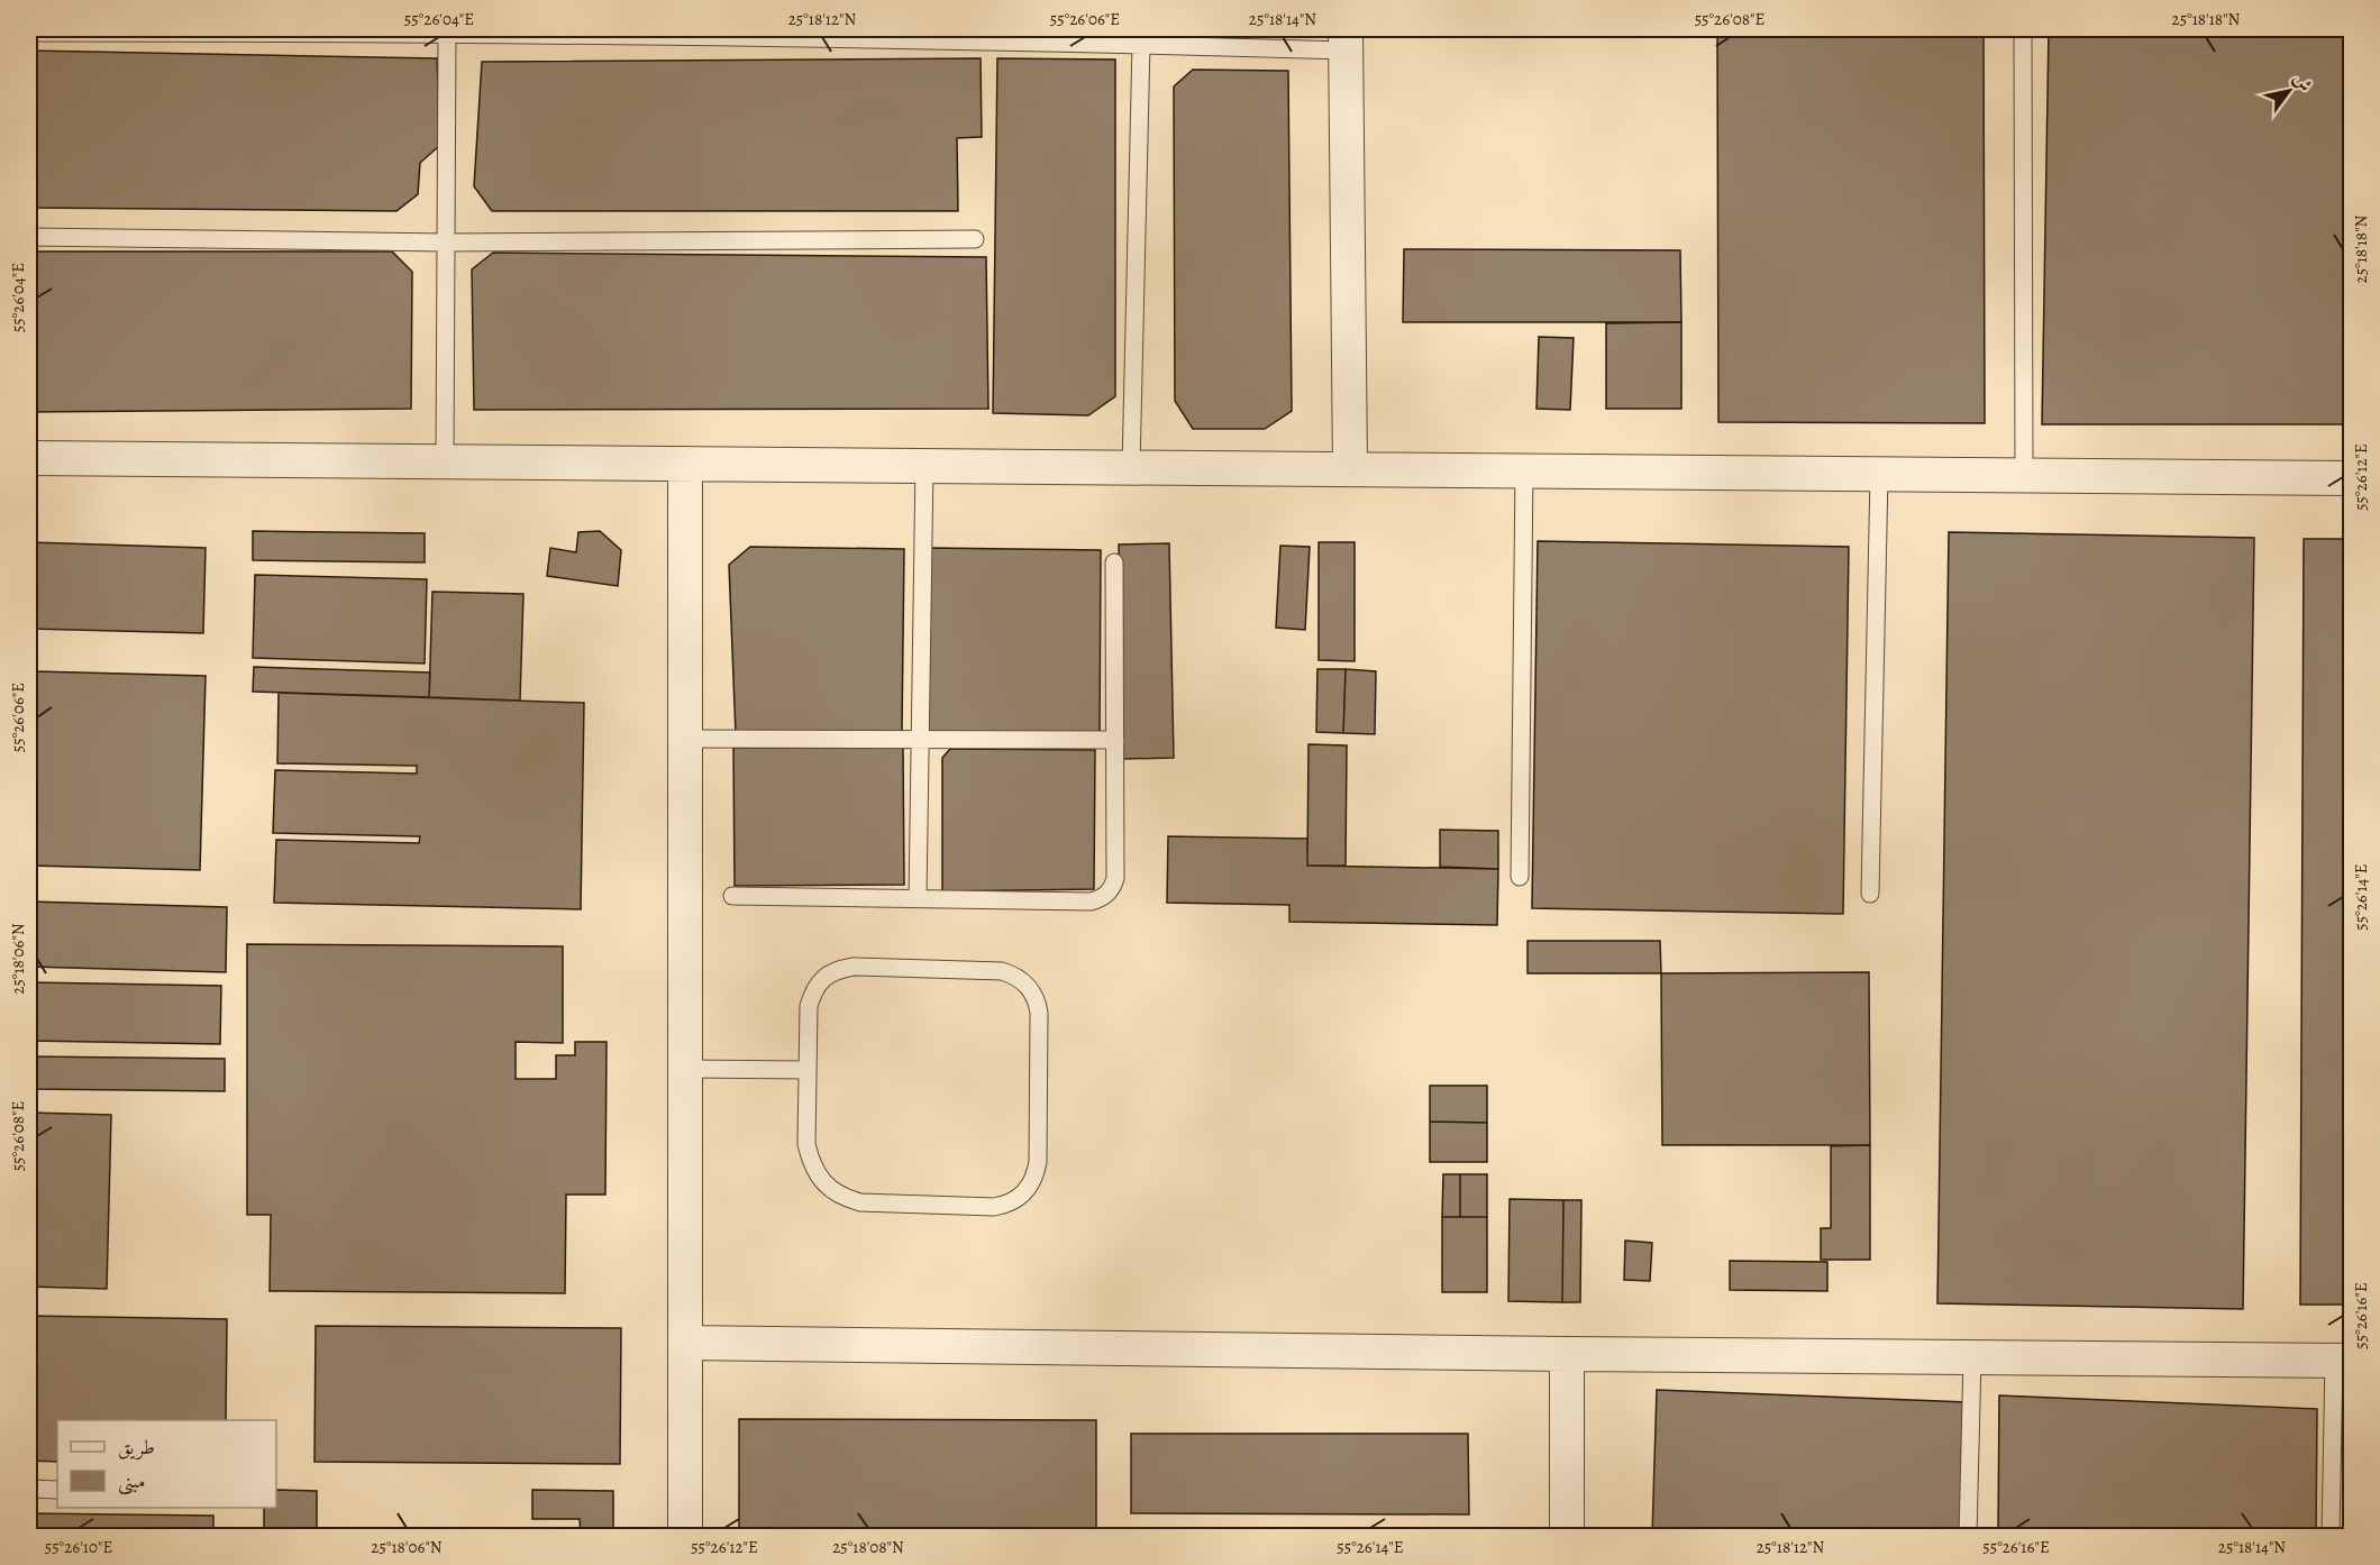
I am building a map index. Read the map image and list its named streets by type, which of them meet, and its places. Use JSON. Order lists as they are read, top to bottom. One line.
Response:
{"legend":["طريق","مبنى"],"north":"top right","coordinates":["55°26'04\"E","25°18'12\"N","55°26'06\"E","25°18'14\"N","55°26'08\"E","25°18'18\"N","55°26'12\"E","55°26'14\"E","25°18'06\"N","55°26'16\"E","55°26'10\"E","25°18'08\"N"]}
